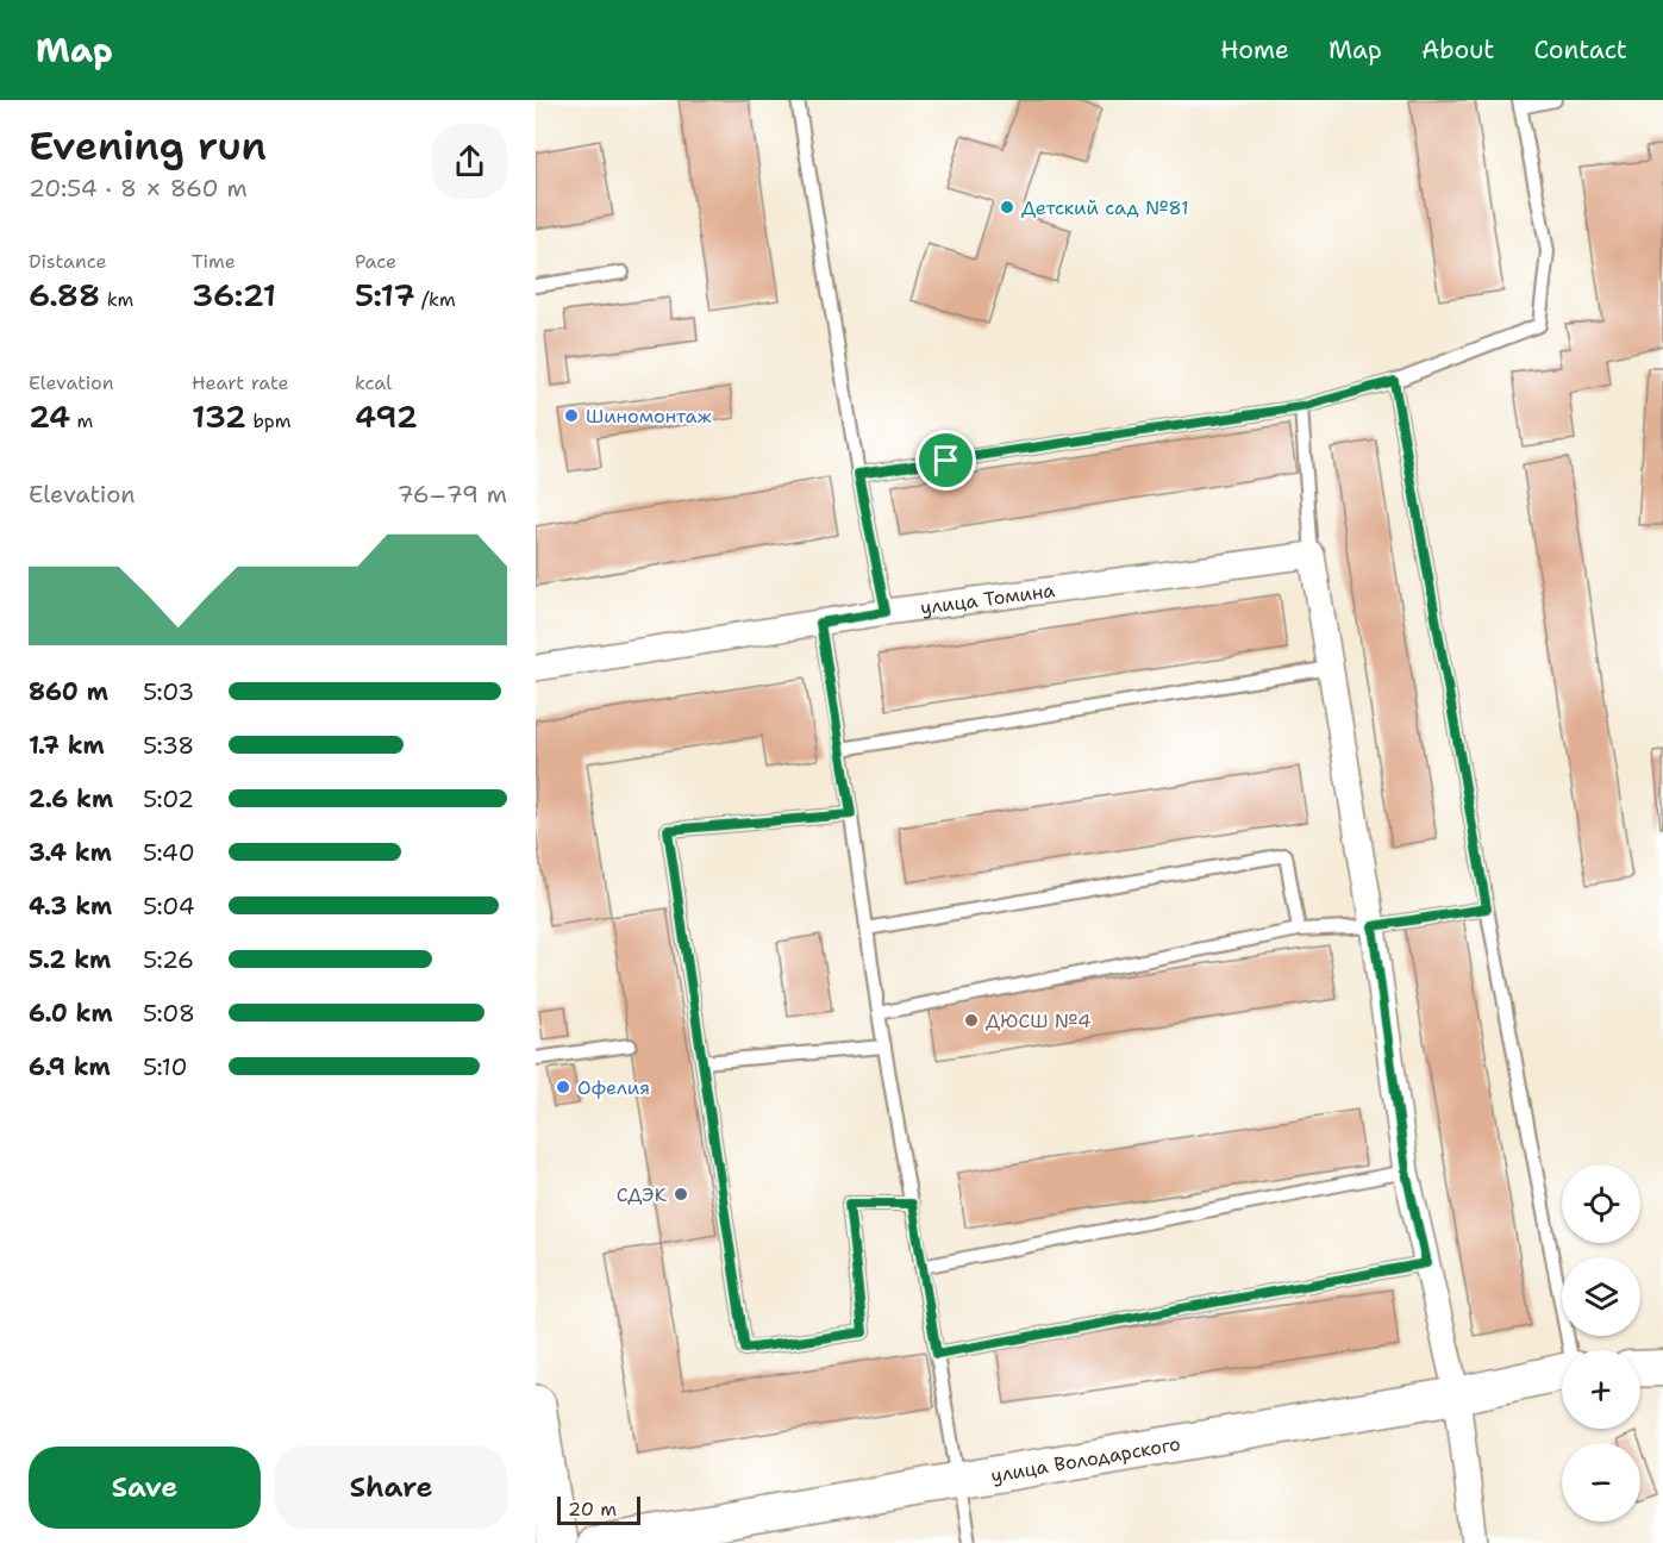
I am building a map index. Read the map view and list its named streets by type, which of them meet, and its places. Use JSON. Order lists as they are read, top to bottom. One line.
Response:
{"streets":{"street":["улица Томина","улица Володарского"]},"places":["Детский сад №81","Шиномонтаж","ДЮСШ №4","Офелия","СДЭК"],"scale_bar":"20 m","page":{"header":"Map","nav":["Home","Map","About","Contact"],"heading":["Evening run","20:54 · 8 × 860 m"],"stats":[["Distance","6.88 km"],["Time","36:21"],["Pace","5:17 /km"],["Elevation","24 m"],["Heart rate","132 bpm"],["kcal","492"]],"chart":["Elevation","76–79 m"],"list":[{"name":"860 m","note":"5:03"},{"name":"1.7 km","note":"5:38"},{"name":"2.6 km","note":"5:02"},{"name":"3.4 km","note":"5:40"},{"name":"4.3 km","note":"5:04"},{"name":"5.2 km","note":"5:26"},{"name":"6.0 km","note":"5:08"},{"name":"6.9 km","note":"5:10"}],"map_buttons":["+","−"],"buttons":["Save","Share"],"scale":"20 m"}}
